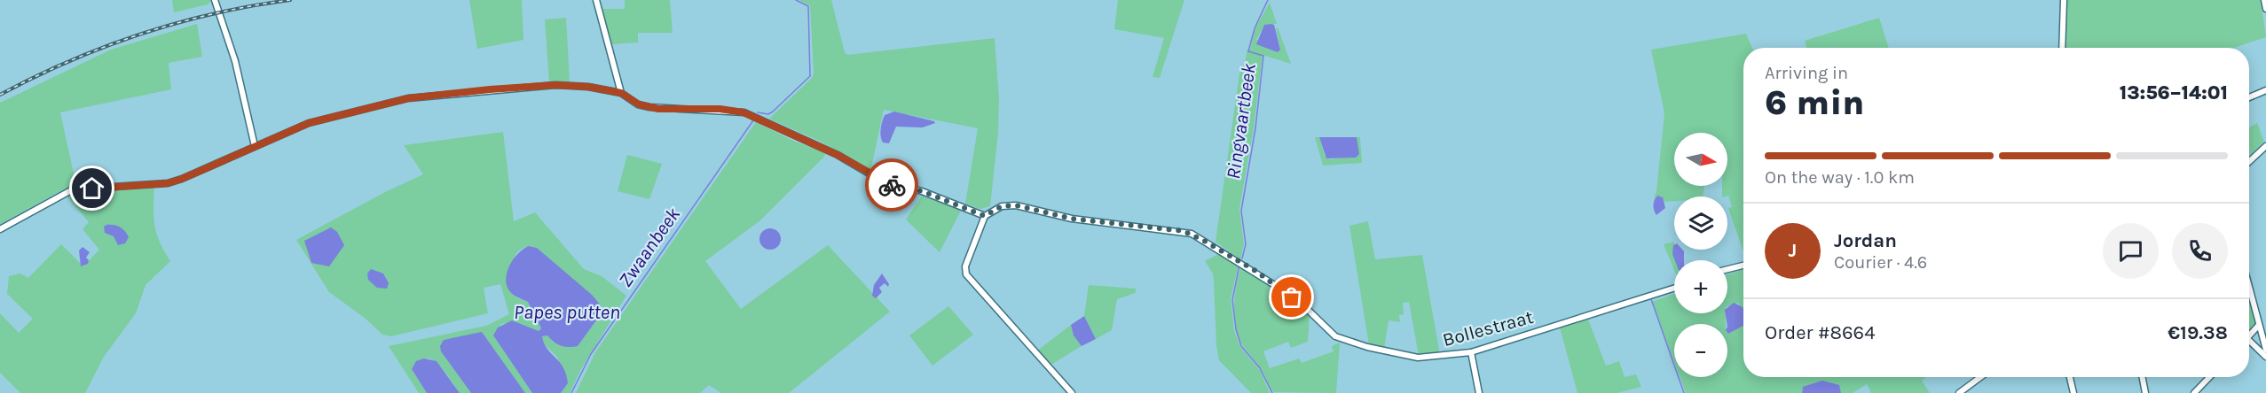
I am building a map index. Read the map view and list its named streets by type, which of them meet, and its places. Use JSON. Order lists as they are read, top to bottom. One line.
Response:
{"streets":{"street":["Bollestraat"]},"water":["Ringvaartbeek","Zwaanbeek","Papes putten"],"north":"right","page":{"heading":["6 min","Arriving in","13:56–14:01"],"panel":["Jordan","Courier · 4.6","Order #8664","€19.38"],"map_buttons":["+","−"],"bar":"On the way · 1.0 km","round":"J"}}
